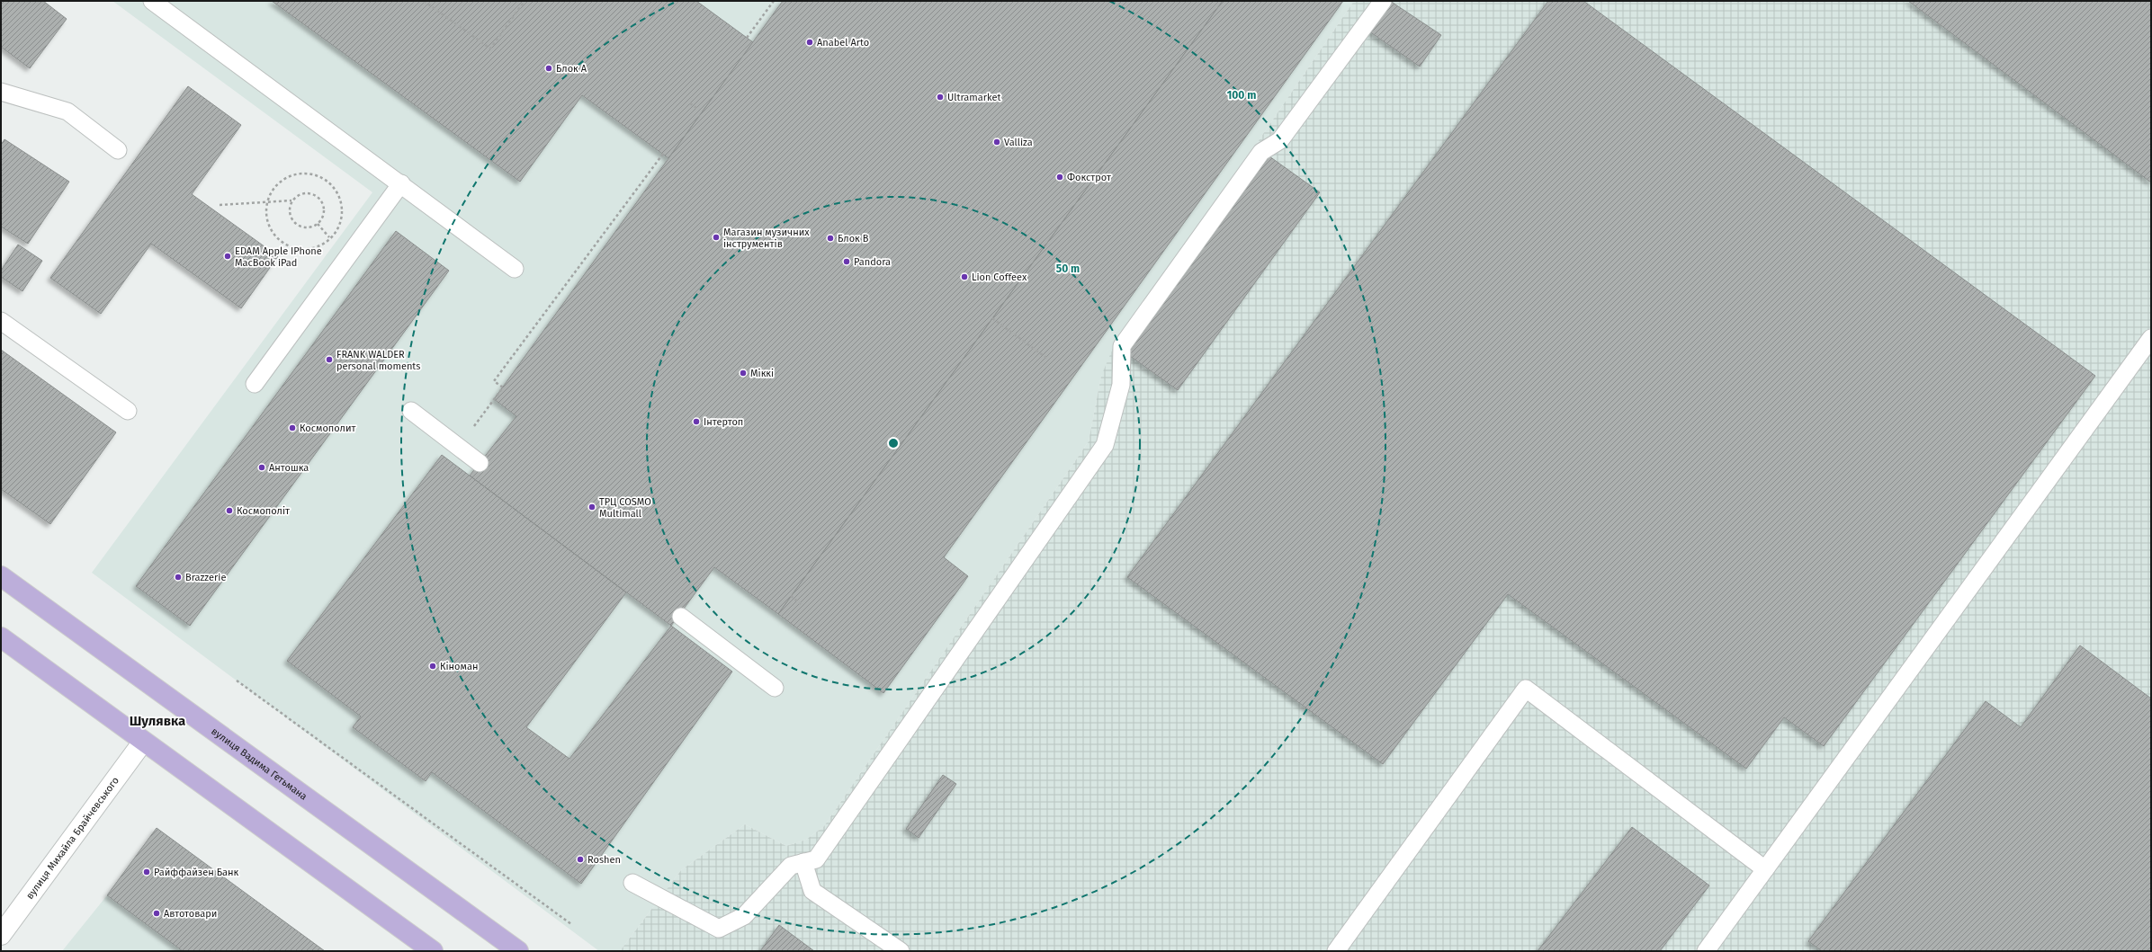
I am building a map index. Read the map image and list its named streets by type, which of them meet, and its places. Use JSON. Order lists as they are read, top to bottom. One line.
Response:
{"streets":{"main road":["вулиця Вадима Гетьмана"],"street":["вулиця Михайла Брайчевського"]},"districts":["Шулявка"],"places":["Anabel Arto","Блок A","Ultramarket","Valliza","Фокстрот","Магазин музичних інструментів","Блок B","EDAM Apple IPhone MacBook iPad","Pandora","Lion Coffeex","FRANK WALDER personal moments","Міккі","Інтертоп","Космополит","Антошка","ТРЦ COSMO Multimall","Космополіт","Brazzerie","Кіноман","Roshen","Райффайзен Банк","Автотовари"],"rings":["100 m","50 m"]}
